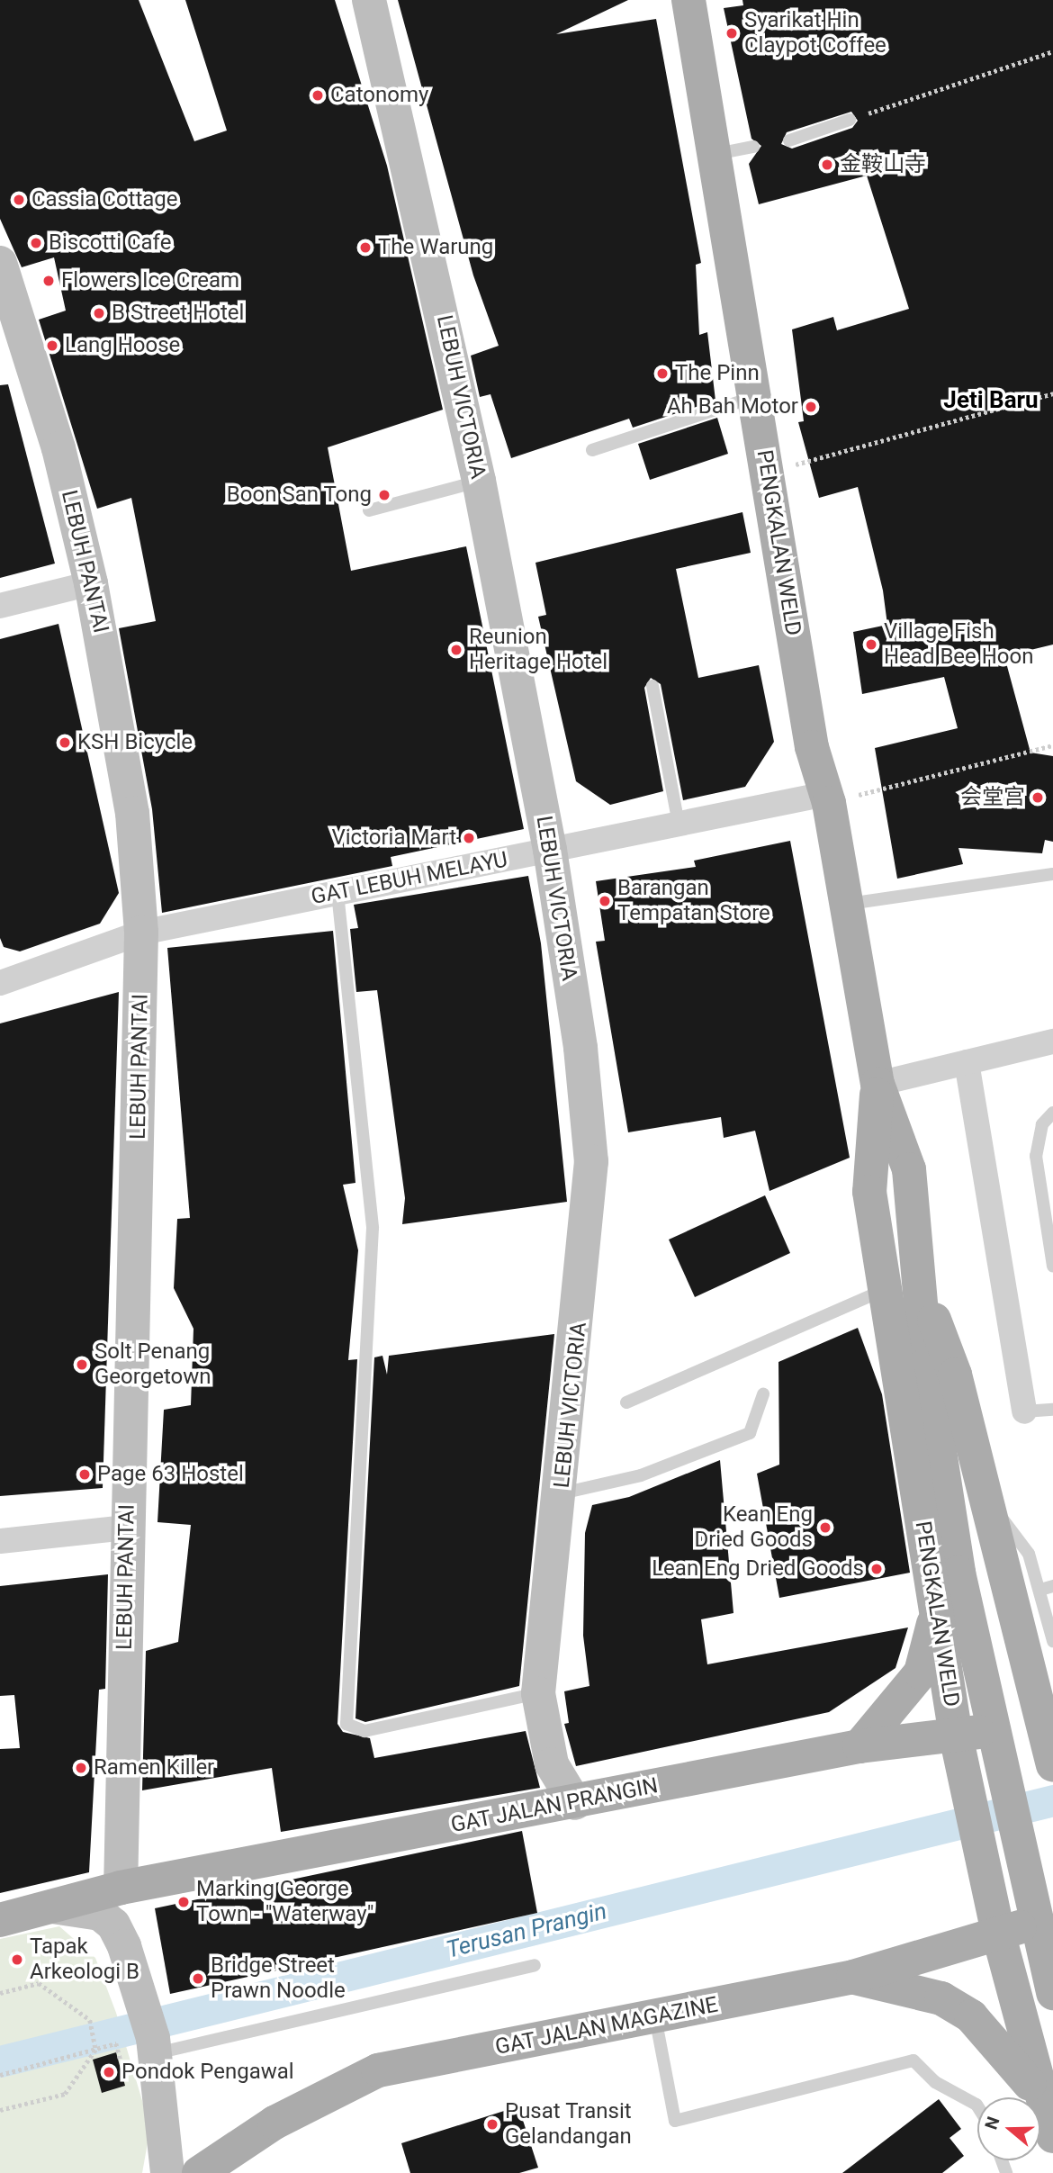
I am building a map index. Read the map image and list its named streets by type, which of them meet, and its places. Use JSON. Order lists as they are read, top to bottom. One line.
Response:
{"streets":{"main road":["PENGKALAN WELD","GAT JALAN PRANGIN","GAT JALAN MAGAZINE"],"street":["LEBUH VICTORIA","LEBUH PANTAI","GAT LEBUH MELAYU"]},"crossings":[["LEBUH VICTORIA","GAT LEBUH MELAYU"],["LEBUH VICTORIA","GAT JALAN PRANGIN"],["PENGKALAN WELD","GAT LEBUH MELAYU"],["PENGKALAN WELD","GAT JALAN PRANGIN"],["PENGKALAN WELD","GAT JALAN MAGAZINE"],["LEBUH PANTAI","GAT LEBUH MELAYU"],["LEBUH PANTAI","GAT JALAN PRANGIN"]],"districts":["Jeti Baru"],"water":["Terusan Prangin"],"places":["Syarikat Hin Claypot Coffee","Catonomy","金鞍山寺","Cassia Cottage","Biscotti Cafe","The Warung","Flowers Ice Cream","B Street Hotel","Lang Hoose","The Pinn","Ah Bah Motor","Boon San Tong","Village Fish Head Bee Hoon","Reunion Heritage Hotel","KSH Bicycle","会堂宫","Victoria Mart","Barangan Tempatan Store","Solt Penang Georgetown","Page 63 Hostel","Kean Eng Dried Goods","Lean Eng Dried Goods","Ramen Killer","Marking George Town - \"Waterway\"","Tapak Arkeologi B","Bridge Street Prawn Noodle","Pondok Pengawal","Pusat Transit Gelandangan"],"north":"left"}
